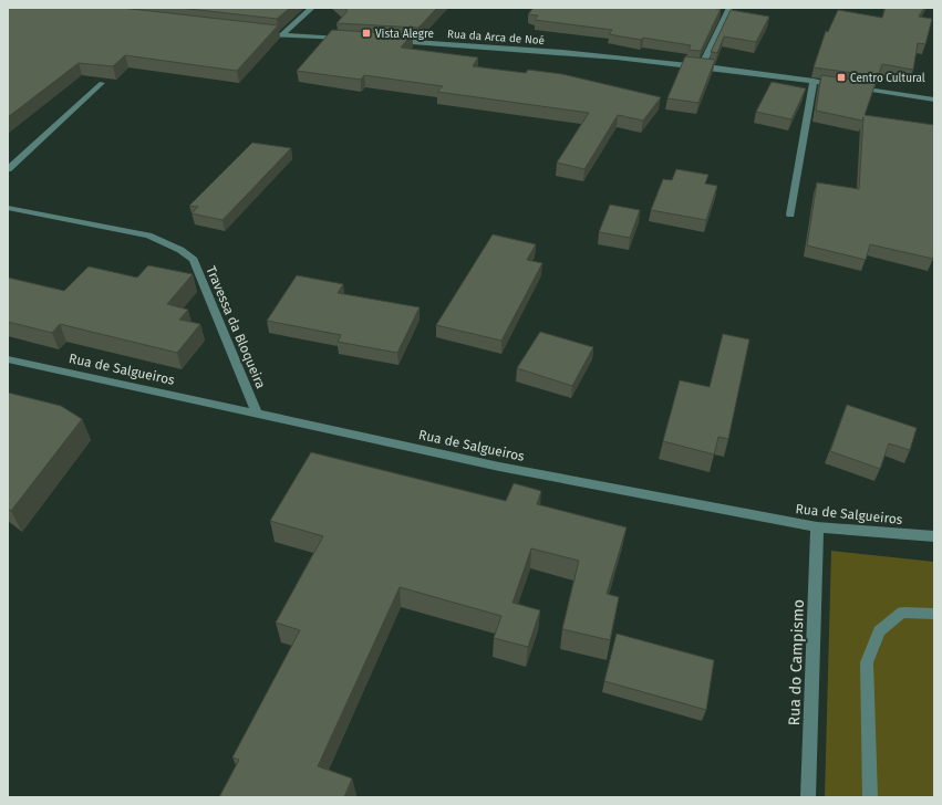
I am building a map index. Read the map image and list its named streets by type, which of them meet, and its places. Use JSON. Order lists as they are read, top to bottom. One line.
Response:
{"streets":{"street":["Rua da Arca de Noé","Travessa da Bloqueira","Rua de Salgueiros","Rua do Campismo"]},"crossings":[["Travessa da Bloqueira","Rua de Salgueiros"],["Rua de Salgueiros","Rua do Campismo"]],"places":{"transit":["Vista Alegre","Centro Cultural"]}}
